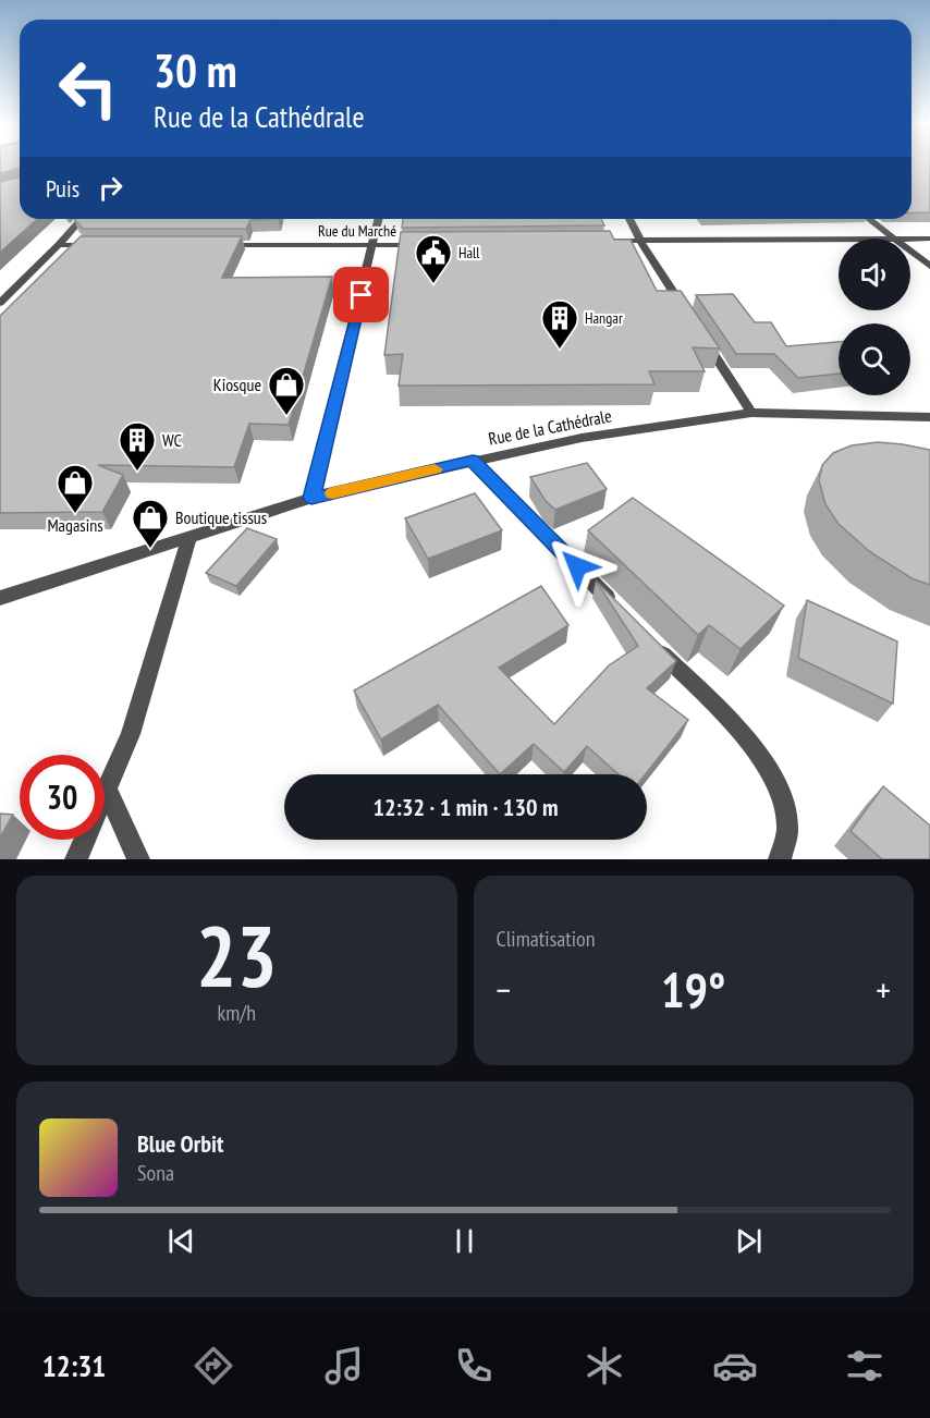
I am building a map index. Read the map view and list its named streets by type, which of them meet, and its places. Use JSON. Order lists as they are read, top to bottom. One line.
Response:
{"streets":{"street":["Rue du Marché","Rue de la Cathédrale"]},"places":{"public building":["Hall"],"building":["Hangar","WC"],"shop":["Kiosque","Magasins","Boutique tissus"]},"page":{"turn":["30 m","Rue de la Cathédrale"],"then":"Puis","limit":"30","trip":"12:32 · 1 min · 130 m","tile":[["23","km/h"],"Climatisation"],"heat":["−","19°","+"],"song":["Blue Orbit","Sona"],"tabs":"12:31"}}
